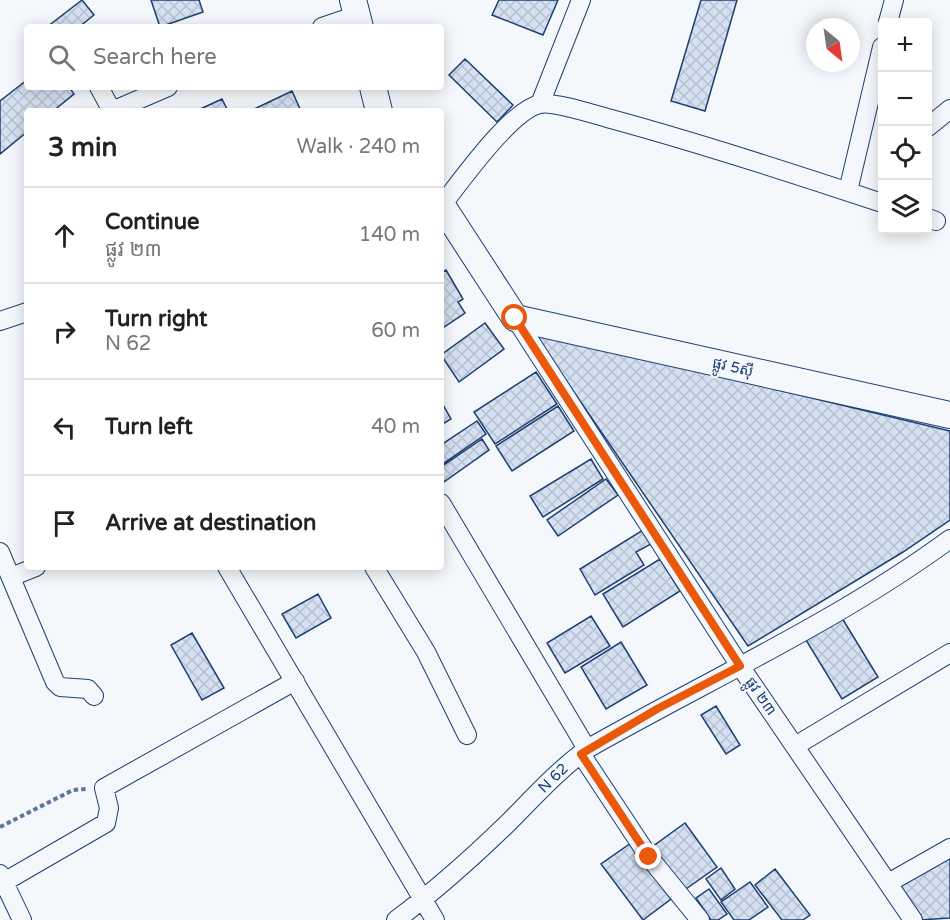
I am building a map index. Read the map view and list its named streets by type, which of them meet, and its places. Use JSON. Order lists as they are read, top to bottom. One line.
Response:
{"streets":{"street":["ផ្លូវ 5ស៊ី","ផ្លូវ ២៣","N 62"]},"crossings":[["ផ្លូវ 5ស៊ី","ផ្លូវ ២៣"],["ផ្លូវ ២៣","N 62"]],"north":"bottom right","page":{"map_buttons":["+","−"],"search":"Search here","heading":["3 min","Walk · 240 m"],"list":[["Continue","ផ្លូវ ២៣","140 m"],["Turn right","N 62","60 m"],["Turn left","40 m"],"Arrive at destination"]}}
